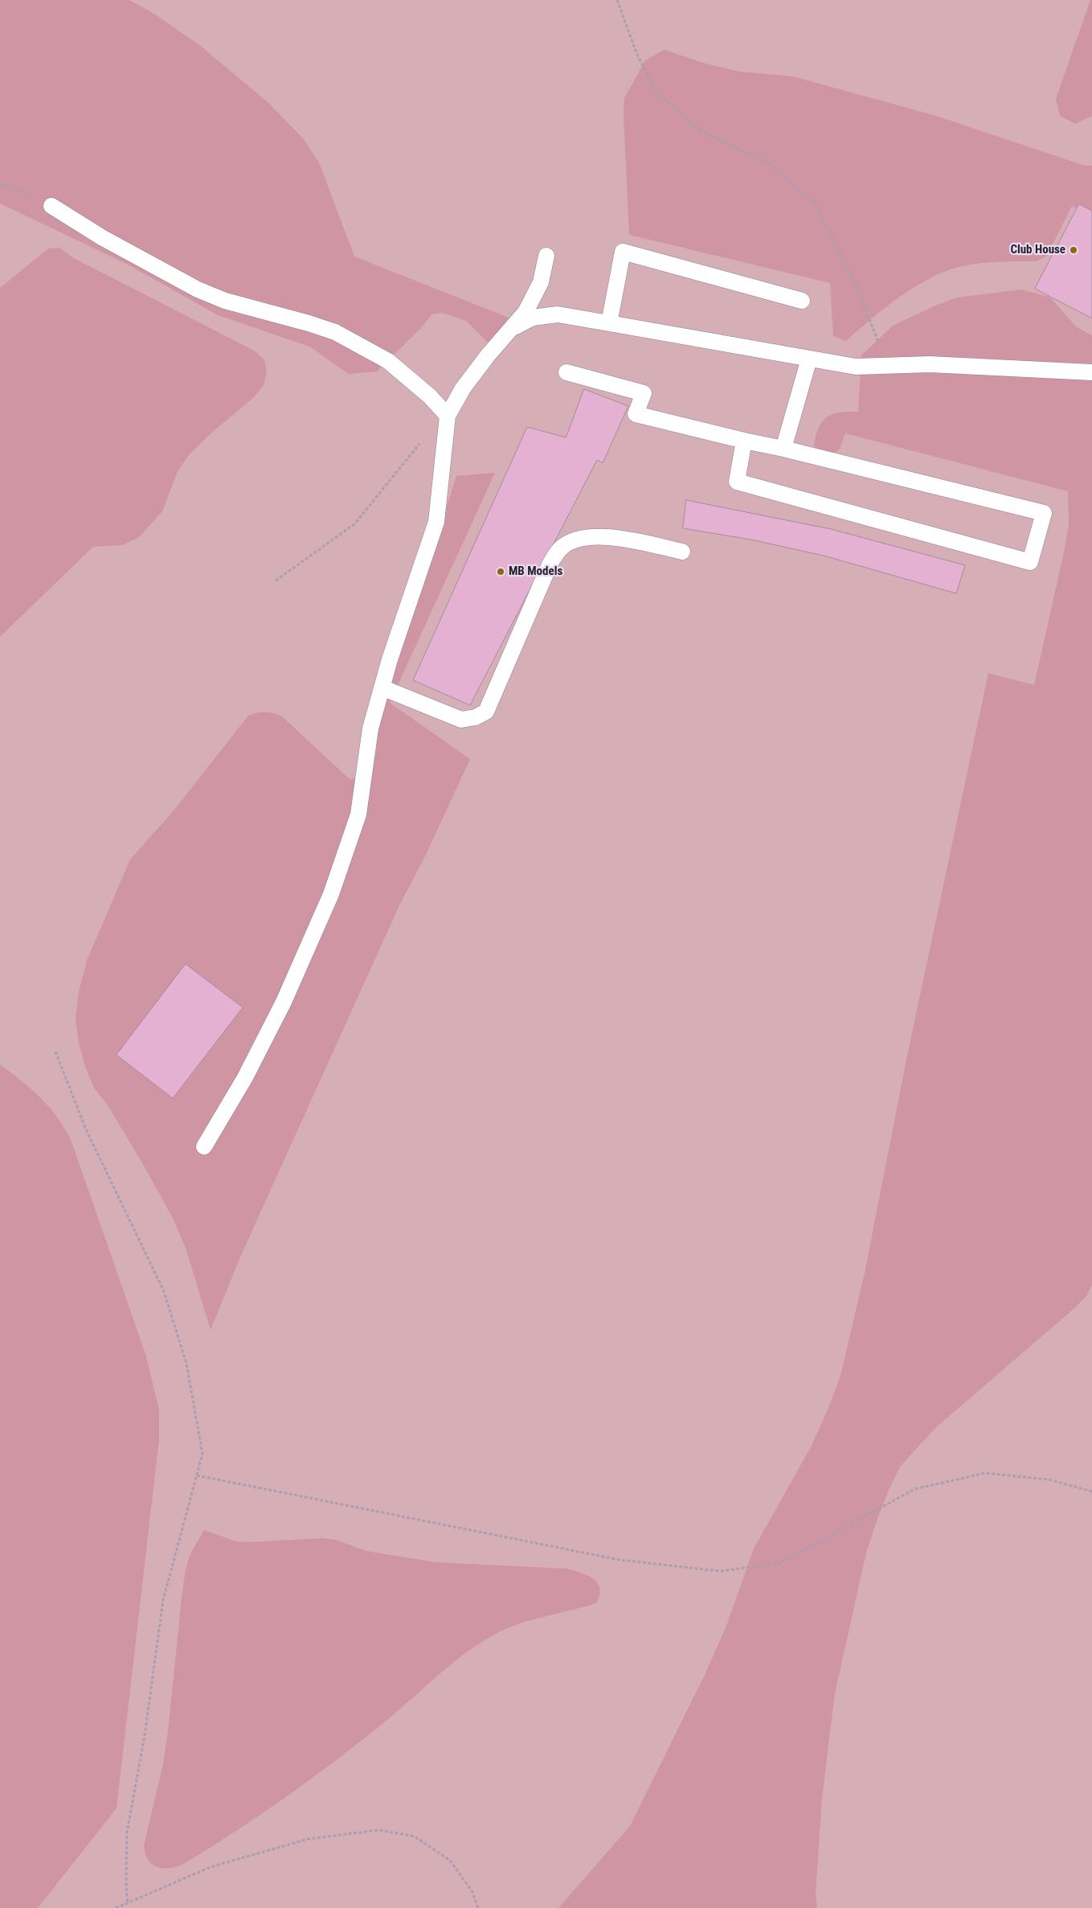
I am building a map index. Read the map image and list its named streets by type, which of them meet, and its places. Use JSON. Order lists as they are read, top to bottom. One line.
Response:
{"places":["Club House","MB Models"]}
